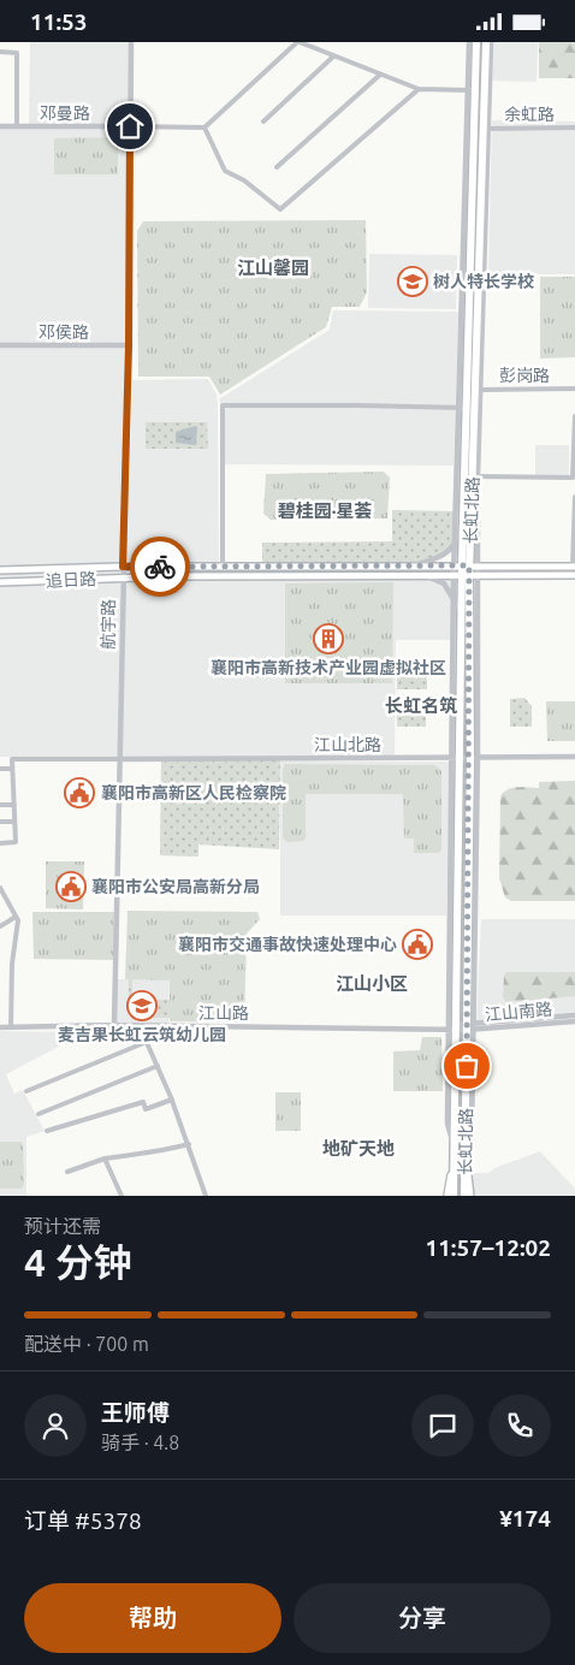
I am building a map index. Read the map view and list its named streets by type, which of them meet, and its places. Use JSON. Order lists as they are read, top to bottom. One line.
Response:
{"streets":{"highway":["长虹北路"],"main road":["追日路"],"street":["邓曼路","余虹路","邓侯路","彭岗路","航宇路","江山北路","江山南路","江山路"]},"crossings":[["邓曼路","航宇路"],["余虹路","长虹北路"],["邓侯路","航宇路"],["彭岗路","长虹北路"],["长虹北路","追日路"],["长虹北路","江山北路"],["长虹北路","江山南路"],["长虹北路","江山路"],["追日路","航宇路"],["航宇路","江山北路"],["航宇路","江山路"],["江山南路","江山路"]],"districts":["江山馨园","碧桂园·星荟","长虹名筑","江山小区","地矿天地"],"places":{"school or university":["树人特长学校","麦吉果长虹云筑幼儿园"],"building":["襄阳市高新技术产业园虚拟社区"],"public building":["襄阳市高新区人民检察院","襄阳市公安局高新分局","襄阳市交通事故快速处理中心"]},"page":{"status":"11:53","heading":["4 分钟","预计还需","11:57–12:02"],"panel":["王师傅","骑手 · 4.8","订单 #5378","¥174"],"bar":"配送中 · 700 m","buttons":["帮助","分享"]}}
